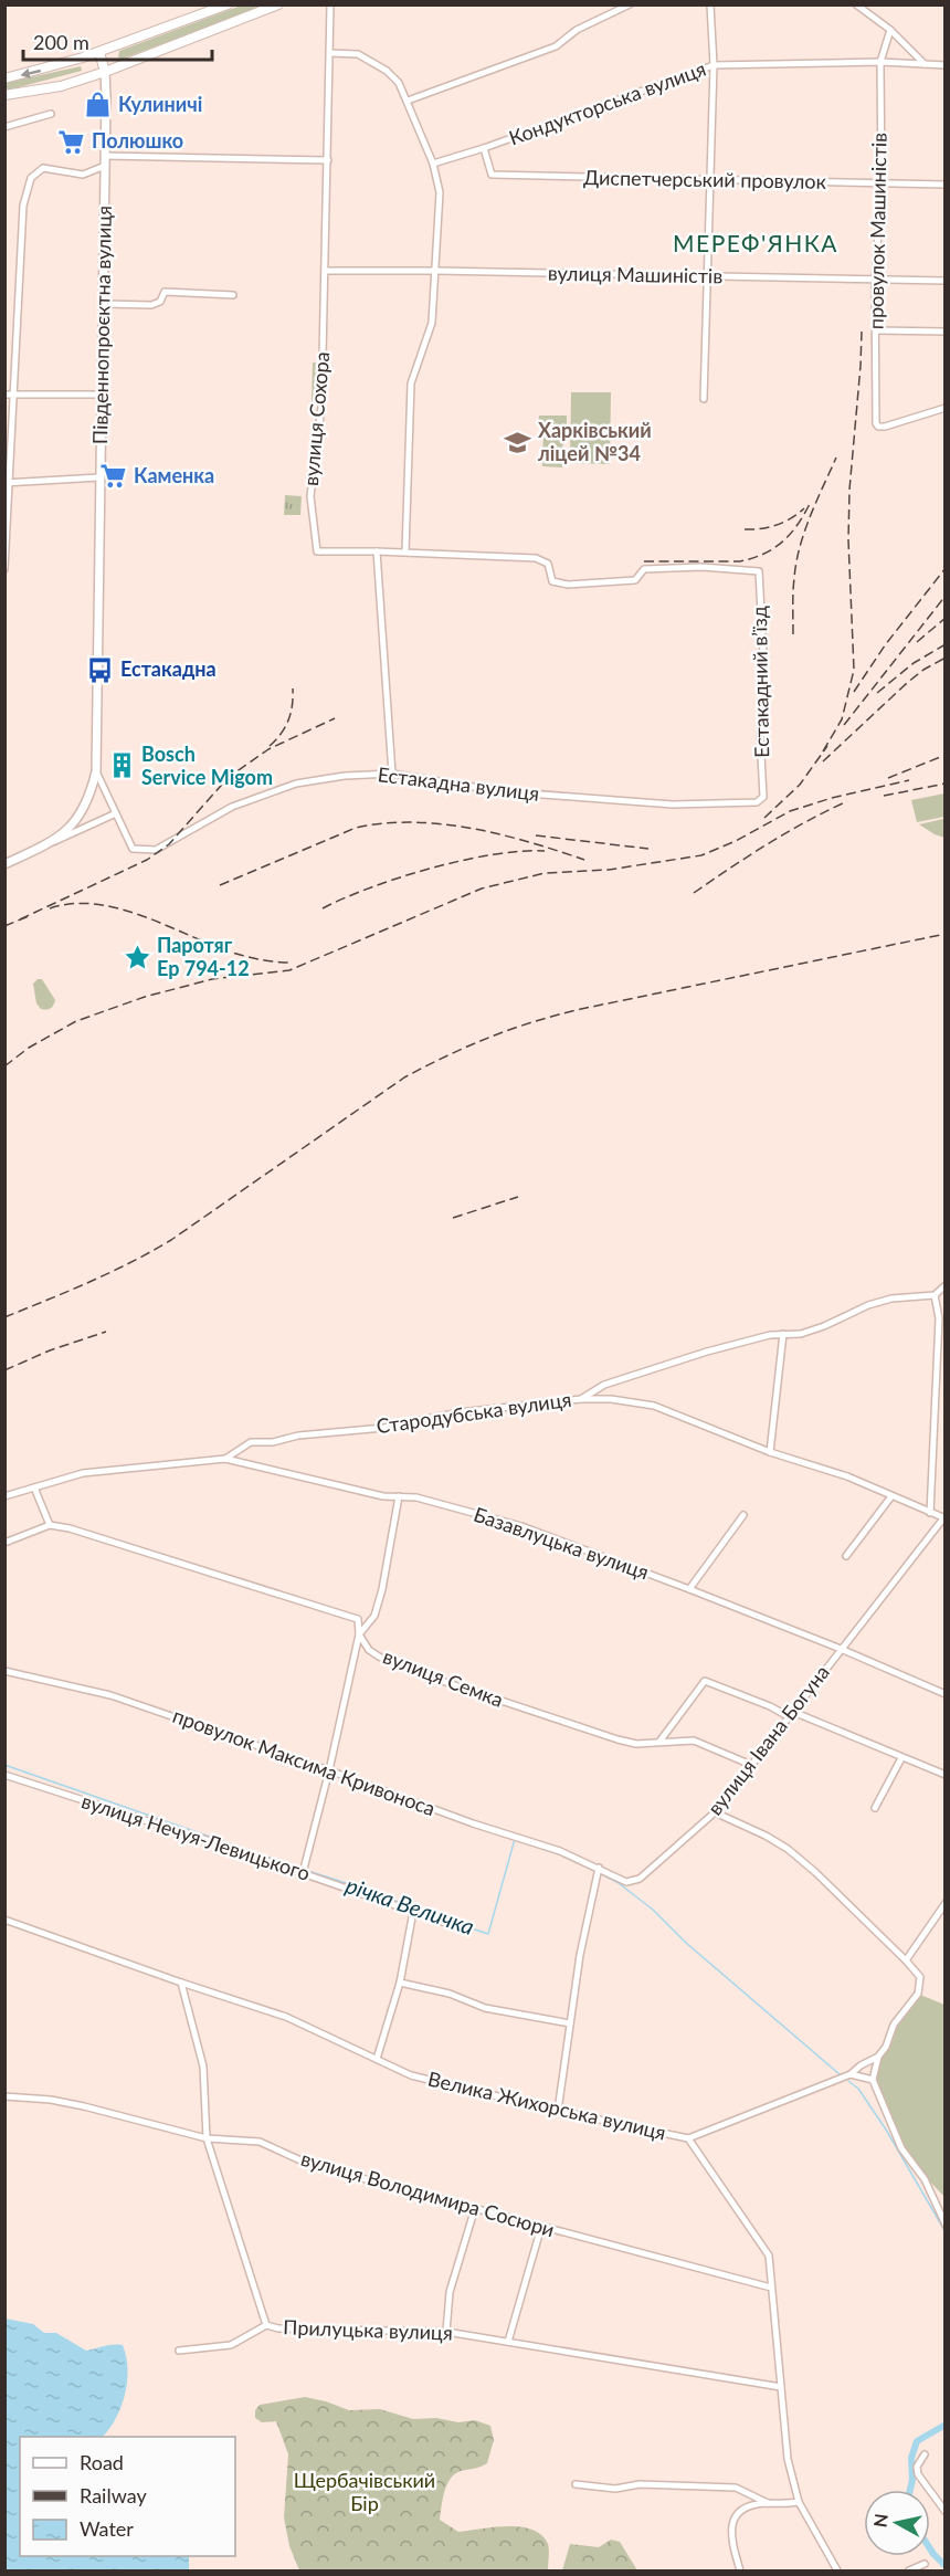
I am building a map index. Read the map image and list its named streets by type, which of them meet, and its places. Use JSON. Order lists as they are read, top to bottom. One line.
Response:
{"streets":{"main road":["Південнопроєктна вулиця"],"street":["Кондукторська вулиця","Диспетчерський провулок","провулок Машиністів","вулиця Машиністів","вулиця Сохора","Естакадний в’їзд","Естакадна вулиця","Стародубська вулиця","Базавлуцька вулиця","вулиця Семка","вулиця Івана Богуна","провулок Максима Кривоноса","вулиця Нечуя-Левицького","Велика Жихорська вулиця","вулиця Володимира Сосюри","Прилуцька вулиця"]},"crossings":[["Кондукторська вулиця","Диспетчерський провулок"],["Кондукторська вулиця","провулок Машиністів"],["Диспетчерський провулок","провулок Машиністів"],["провулок Машиністів","вулиця Машиністів"],["вулиця Машиністів","вулиця Сохора"],["Південнопроєктна вулиця","Естакадна вулиця"],["вулиця Сохора","Естакадний в’їзд"],["Естакадний в’їзд","Естакадна вулиця"],["Стародубська вулиця","Базавлуцька вулиця"],["Базавлуцька вулиця","вулиця Івана Богуна"],["вулиця Семка","вулиця Івана Богуна"],["вулиця Івана Богуна","провулок Максима Кривоноса"],["Велика Жихорська вулиця","вулиця Володимира Сосюри"],["Велика Жихорська вулиця","Прилуцька вулиця"],["вулиця Володимира Сосюри","Прилуцька вулиця"]],"districts":["МЕРЕФ'ЯНКА"],"water":["річка Величка"],"parks":["Щербачівський Бір"],"places":{"shop":["Кулиничі"],"supermarket":["Полюшко","Каменка"],"school or university":["Харківський ліцей №34"],"bus stop":["Естакадна"],"building":["Bosch Service Migom"],"place":["Паротяг Ер 794-12"]},"legend":["Road","Railway","Water"],"scale_bar":"200 m","north":"left"}
